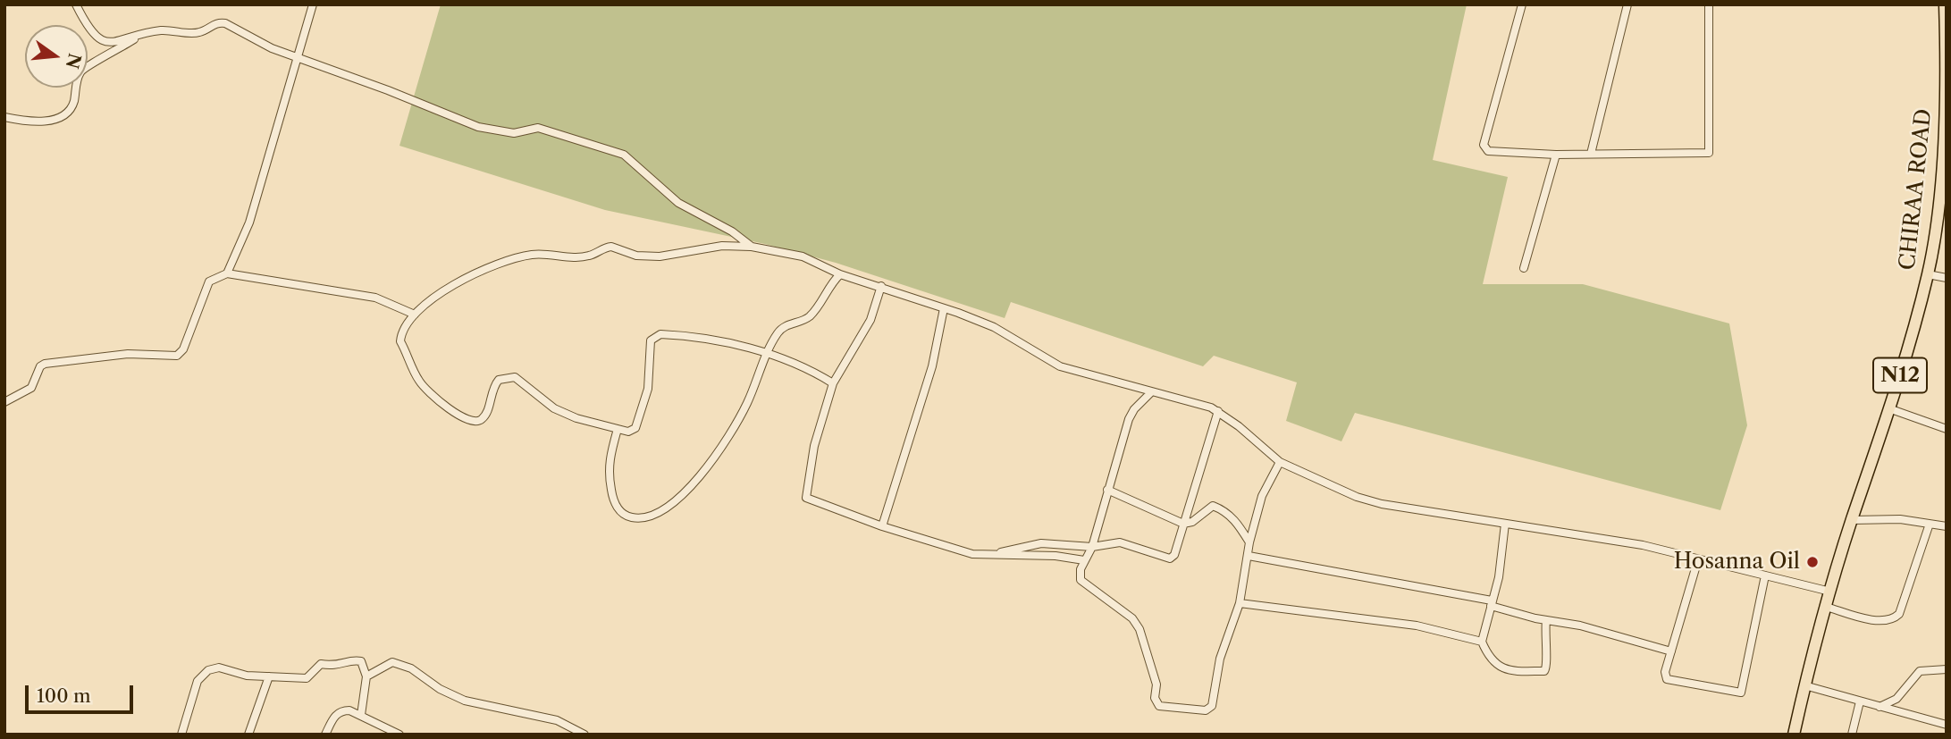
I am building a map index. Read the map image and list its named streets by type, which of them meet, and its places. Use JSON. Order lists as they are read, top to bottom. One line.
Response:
{"streets":{"highway":["CHIRAA ROAD","N12"]},"places":["Hosanna Oil"],"scale_bar":"100 m","north":"right"}
